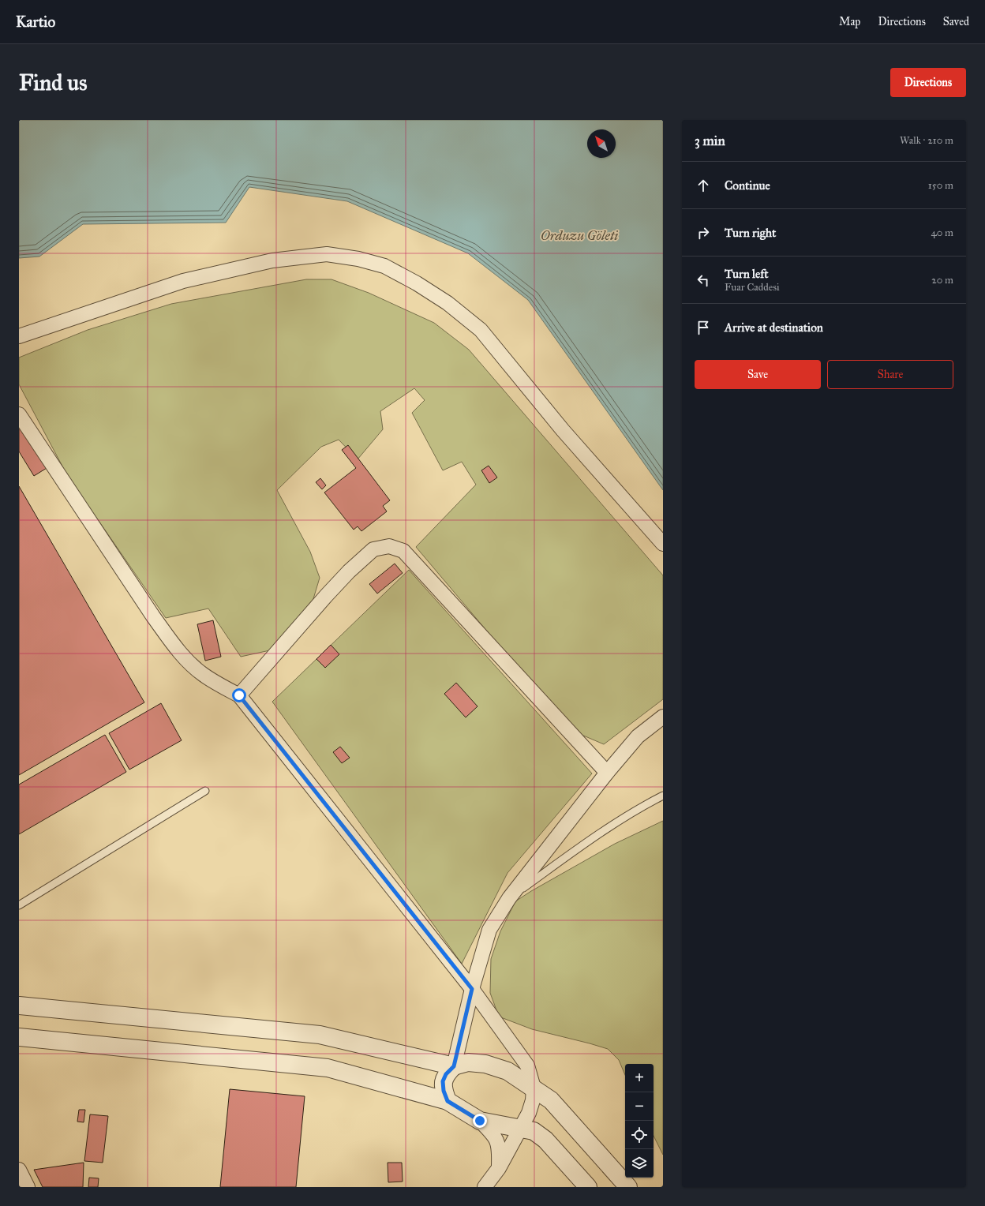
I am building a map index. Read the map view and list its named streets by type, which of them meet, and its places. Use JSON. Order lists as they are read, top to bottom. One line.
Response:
{"water":["Orduzu Göleti"],"north":"top left","page":{"header":"Kartio","nav":["Map","Directions","Saved"],"buttons":["Directions",["Save","Share"]],"title":"Find us","heading":["3 min","Walk · 210 m"],"list":[["Continue","150 m"],["Turn right","40 m"],["Turn left","Fuar Caddesi","20 m"],"Arrive at destination"],"map_buttons":["+","−"]}}
